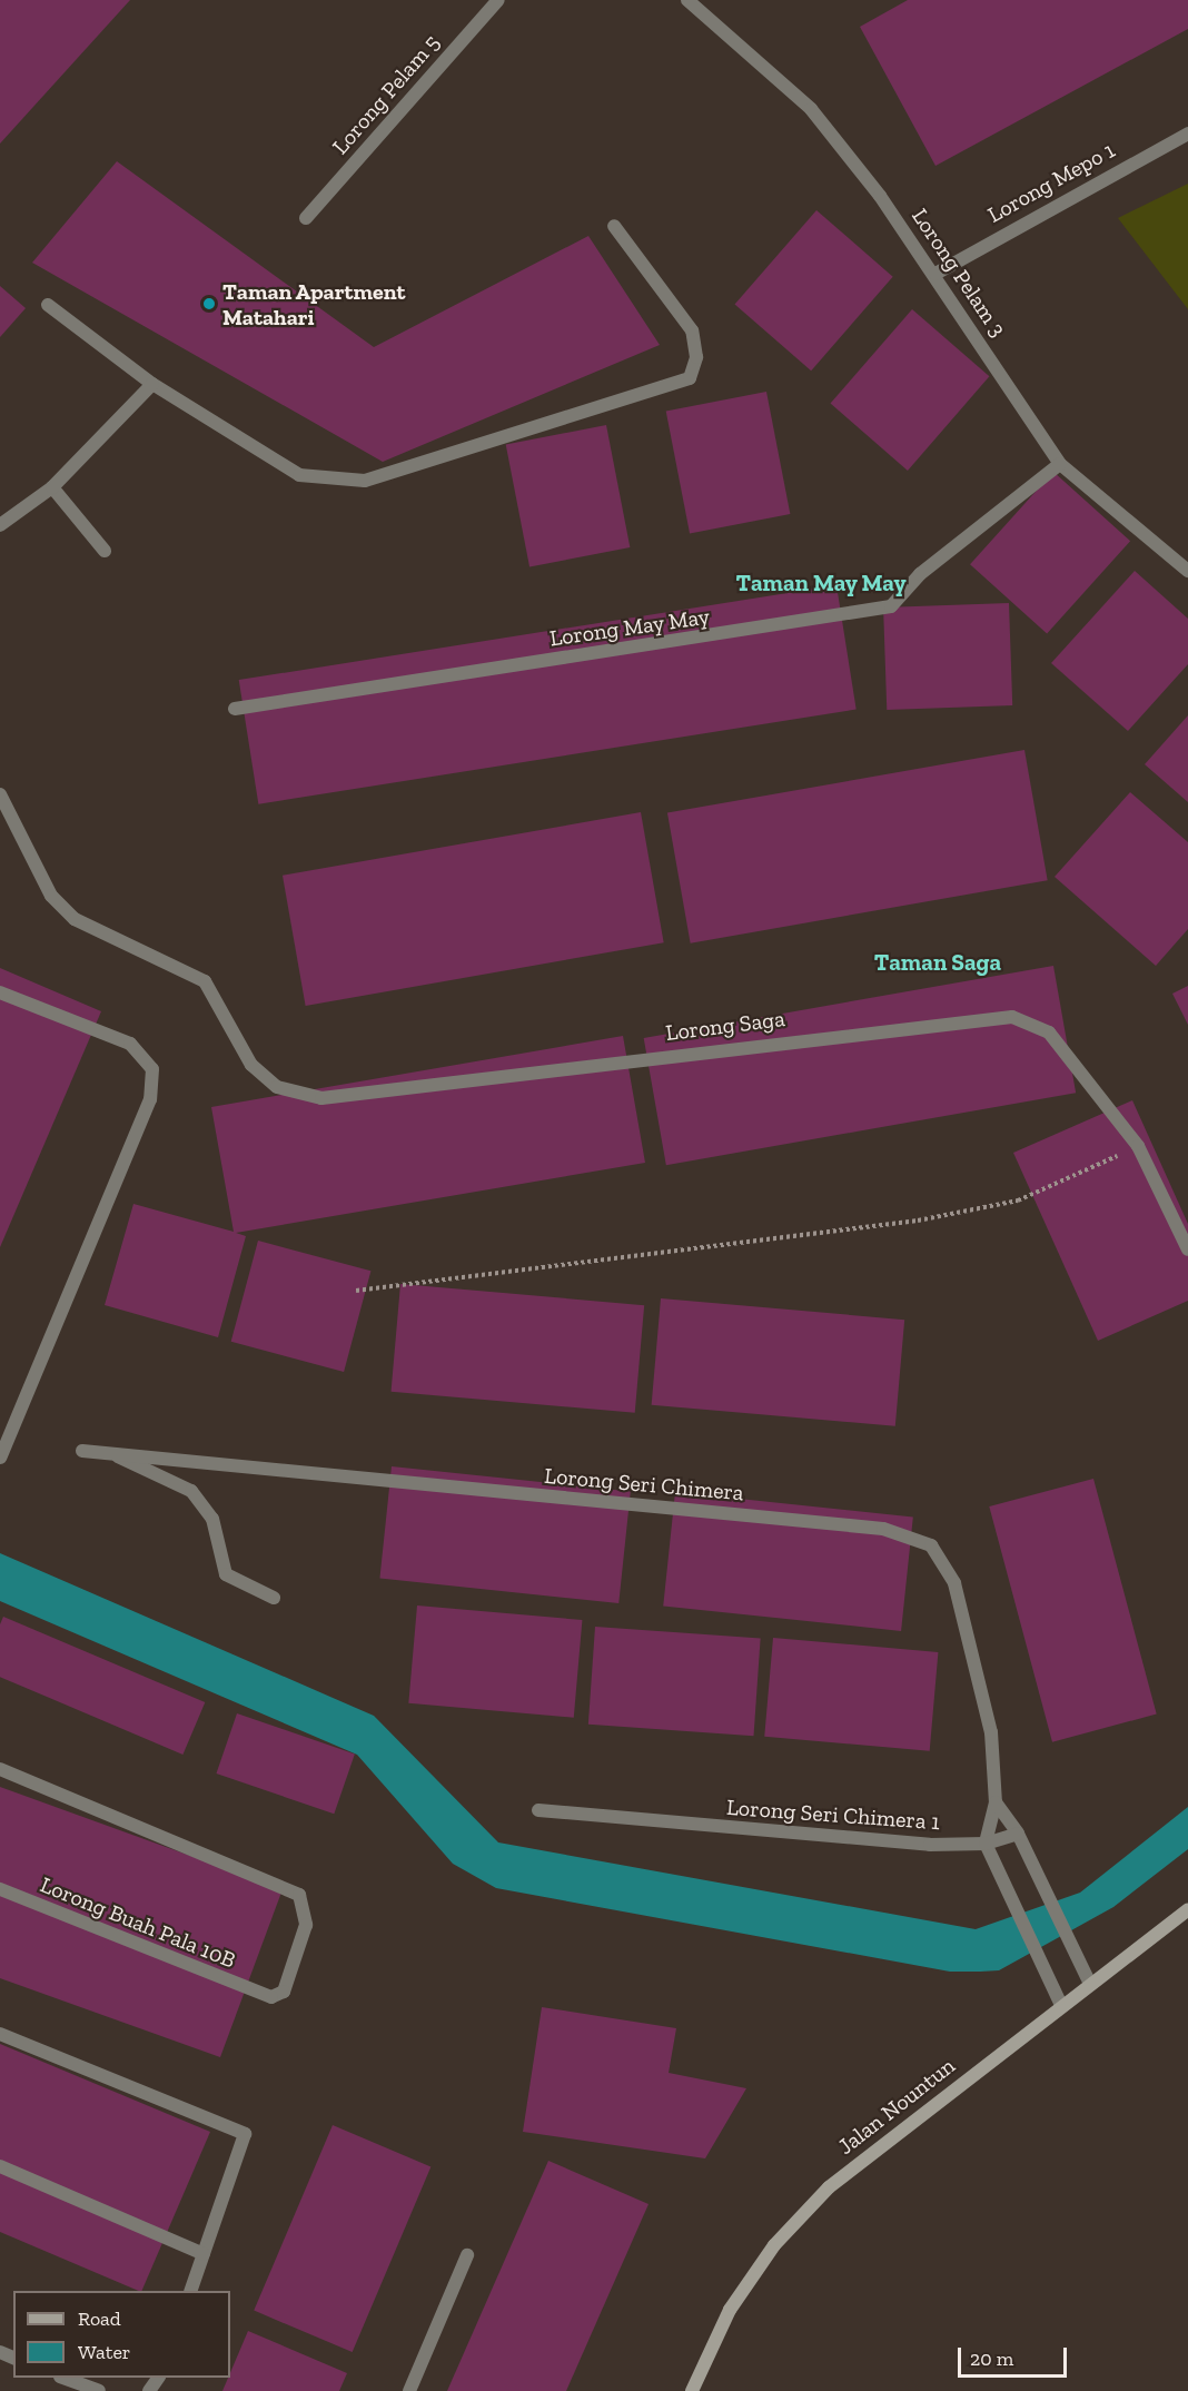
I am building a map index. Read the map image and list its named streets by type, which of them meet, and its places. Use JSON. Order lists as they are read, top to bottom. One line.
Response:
{"streets":{"street":["Lorong Pelam 5","Lorong Mepo 1","Lorong Pelam 3","Lorong May May","Lorong Saga","Lorong Seri Chimera","Lorong Seri Chimera 1","Lorong Buah Pala 10B","Jalan Nountun"]},"crossings":[["Lorong Mepo 1","Lorong Pelam 3"],["Lorong Pelam 3","Lorong May May"]],"districts":["Taman May May","Taman Saga"],"places":["Taman Apartment Matahari"],"legend":["Road","Water"],"scale_bar":"20 m"}
